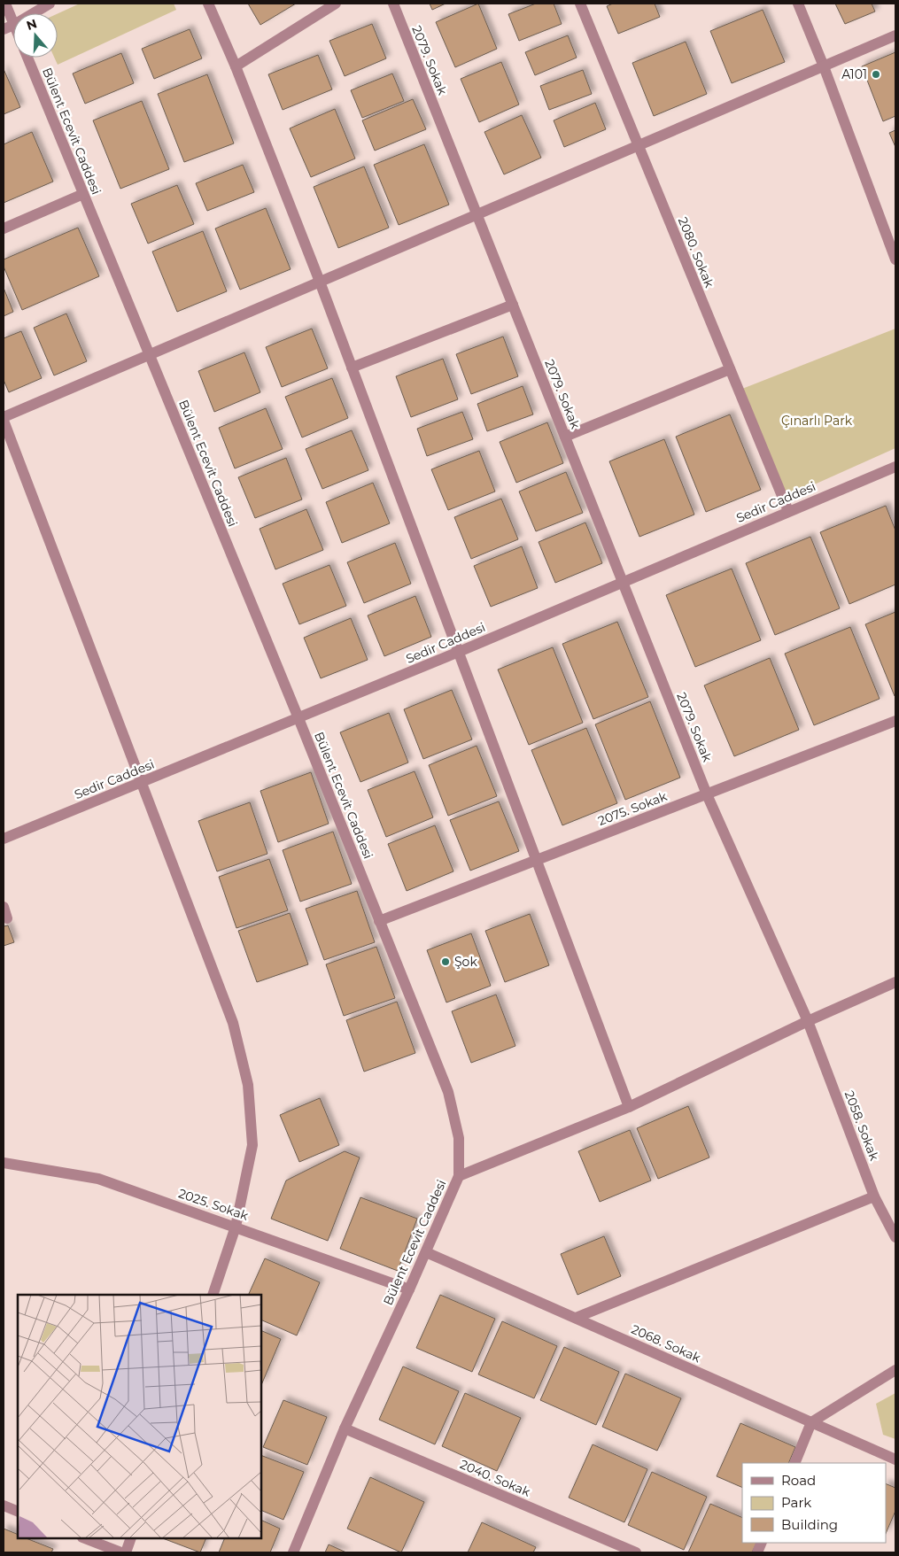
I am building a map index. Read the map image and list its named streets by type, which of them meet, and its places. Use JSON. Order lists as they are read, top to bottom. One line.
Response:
{"streets":{"street":["2079. Sokak","Bülent Ecevit Caddesi","2080. Sokak","Sedir Caddesi","2075. Sokak","2058. Sokak","2025. Sokak","2068. Sokak","2040. Sokak"]},"crossings":[["2079. Sokak","Sedir Caddesi"],["2079. Sokak","2075. Sokak"],["2079. Sokak","2058. Sokak"],["Bülent Ecevit Caddesi","Sedir Caddesi"],["Bülent Ecevit Caddesi","2075. Sokak"],["Bülent Ecevit Caddesi","2025. Sokak"],["Bülent Ecevit Caddesi","2068. Sokak"],["Bülent Ecevit Caddesi","2040. Sokak"],["2080. Sokak","Sedir Caddesi"]],"parks":["Çınarlı Park"],"places":["A101","Şok"],"legend":["Road","Park","Building"],"north":"top"}
